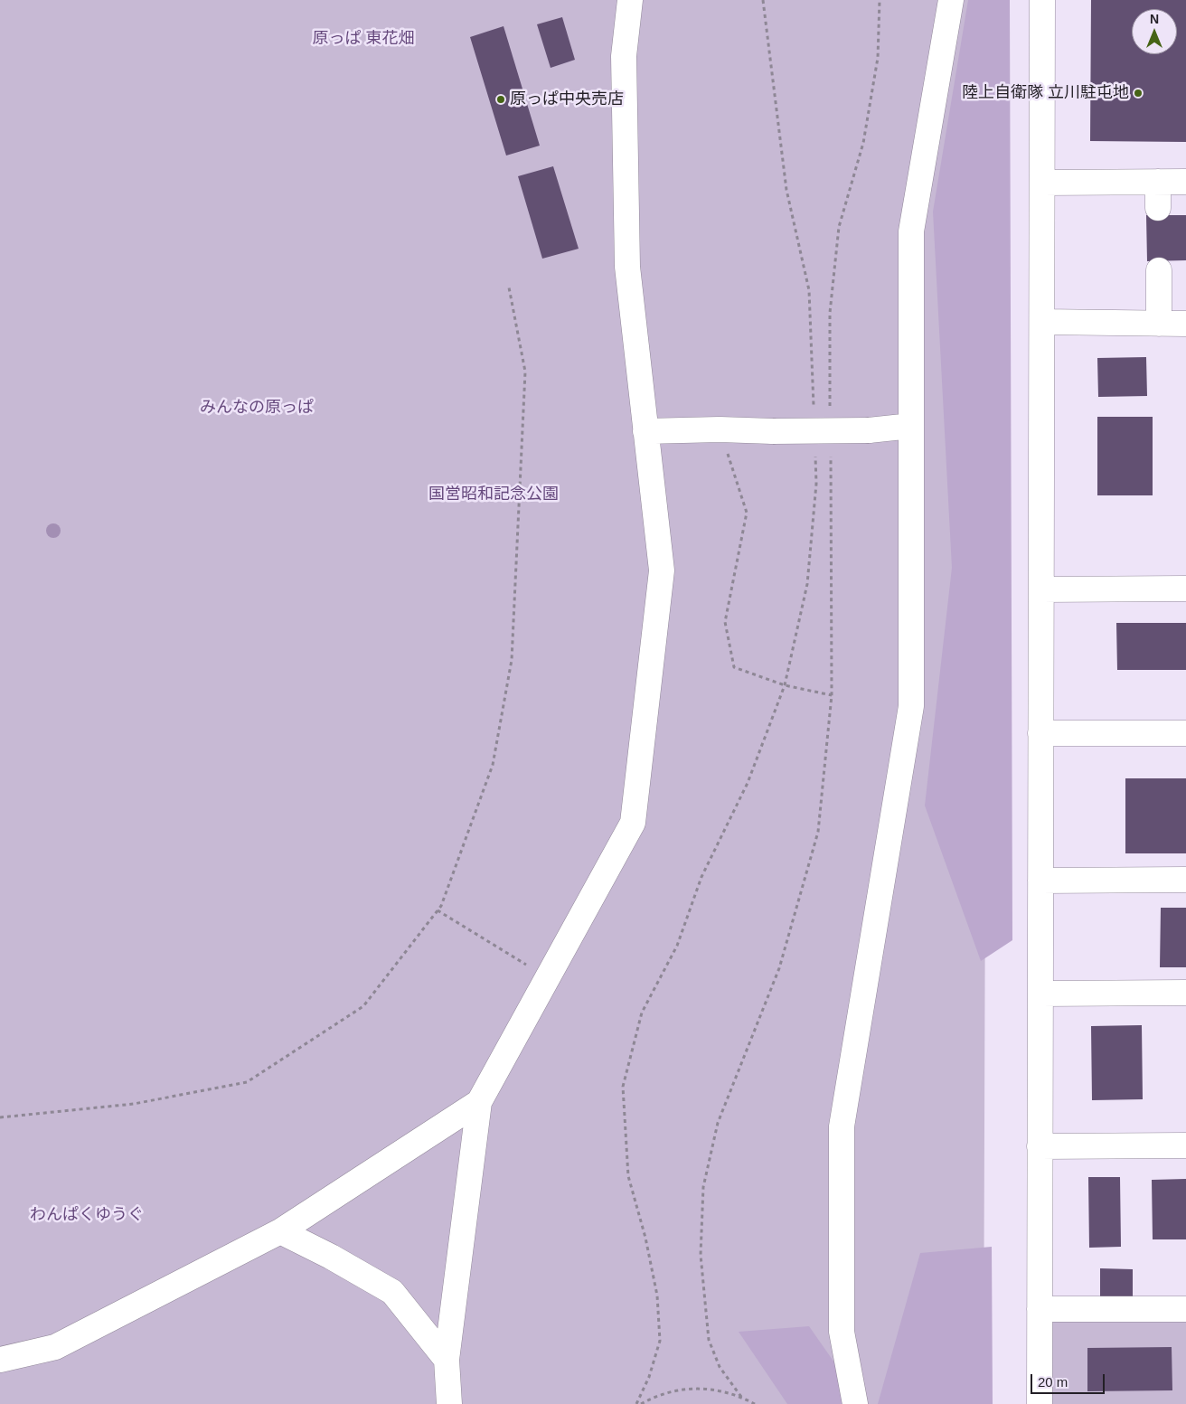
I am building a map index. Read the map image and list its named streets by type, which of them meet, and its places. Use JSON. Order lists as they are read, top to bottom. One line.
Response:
{"parks":["原っぱ 東花畑","みんなの原っぱ","国営昭和記念公園","わんぱくゆうぐ"],"places":["陸上自衛隊 立川駐屯地","原っぱ中央売店"],"scale_bar":"20 m","north":"top"}
